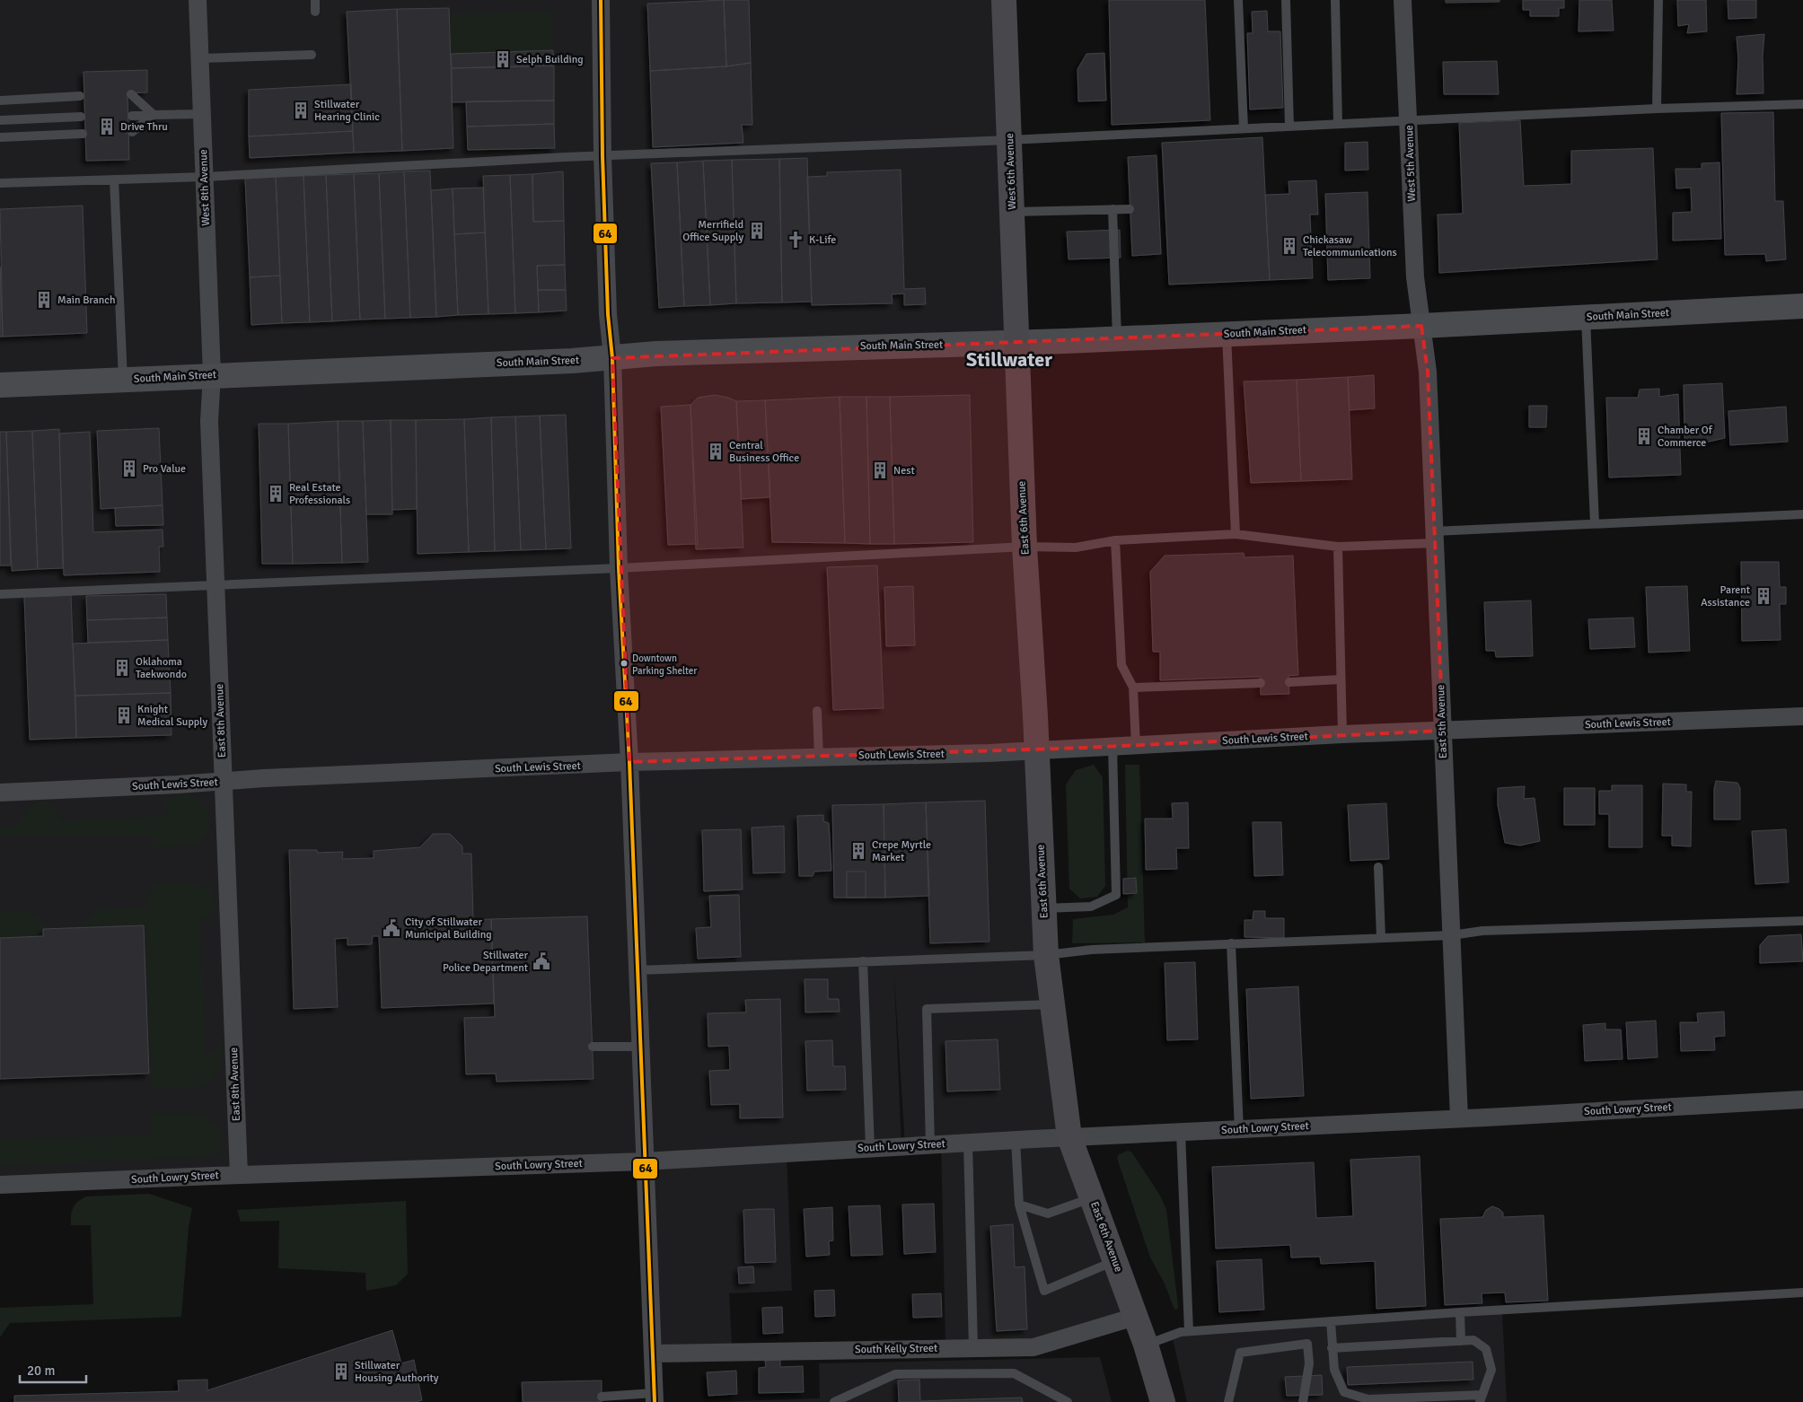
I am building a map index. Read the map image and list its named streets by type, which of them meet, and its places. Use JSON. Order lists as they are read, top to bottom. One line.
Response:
{"streets":{"highway":["West 6th Avenue","East 6th Avenue"],"main road":["South Main Street"],"street":["West 5th Avenue","West 8th Avenue","East 8th Avenue","East 5th Avenue","South Lewis Street","South Lowry Street","South Kelly Street"]},"crossings":[["West 5th Avenue","South Main Street"],["West 5th Avenue","East 5th Avenue"],["West 6th Avenue","South Main Street"],["West 6th Avenue","East 6th Avenue"],["West 8th Avenue","South Main Street"],["West 8th Avenue","East 8th Avenue"],["South Main Street","East 6th Avenue"],["South Main Street","East 8th Avenue"],["South Main Street","East 5th Avenue"],["East 6th Avenue","South Lewis Street"],["East 6th Avenue","South Lowry Street"],["East 6th Avenue","South Kelly Street"],["East 8th Avenue","South Lewis Street"],["East 8th Avenue","South Lowry Street"],["East 5th Avenue","South Lewis Street"],["East 5th Avenue","South Lowry Street"]],"districts":["Stillwater"],"places":{"building":["Selph Building","Stillwater Hearing Clinic","Drive Thru","Merrifield Office Supply","Chickasaw Telecommunications","Main Branch","Chamber Of Commerce","Central Business Office","Pro Value","Nest","Real Estate Professionals","Parent Assistance","Oklahoma Taekwondo","Knight Medical Supply","Crepe Myrtle Market","Stillwater Housing Authority"],"church":["K-Life"],"other":["Downtown Parking Shelter"],"public building":["City of Stillwater Municipal Building","Stillwater Police Department"]},"lines":["transit line 64"],"scale_bar":"20 m"}
